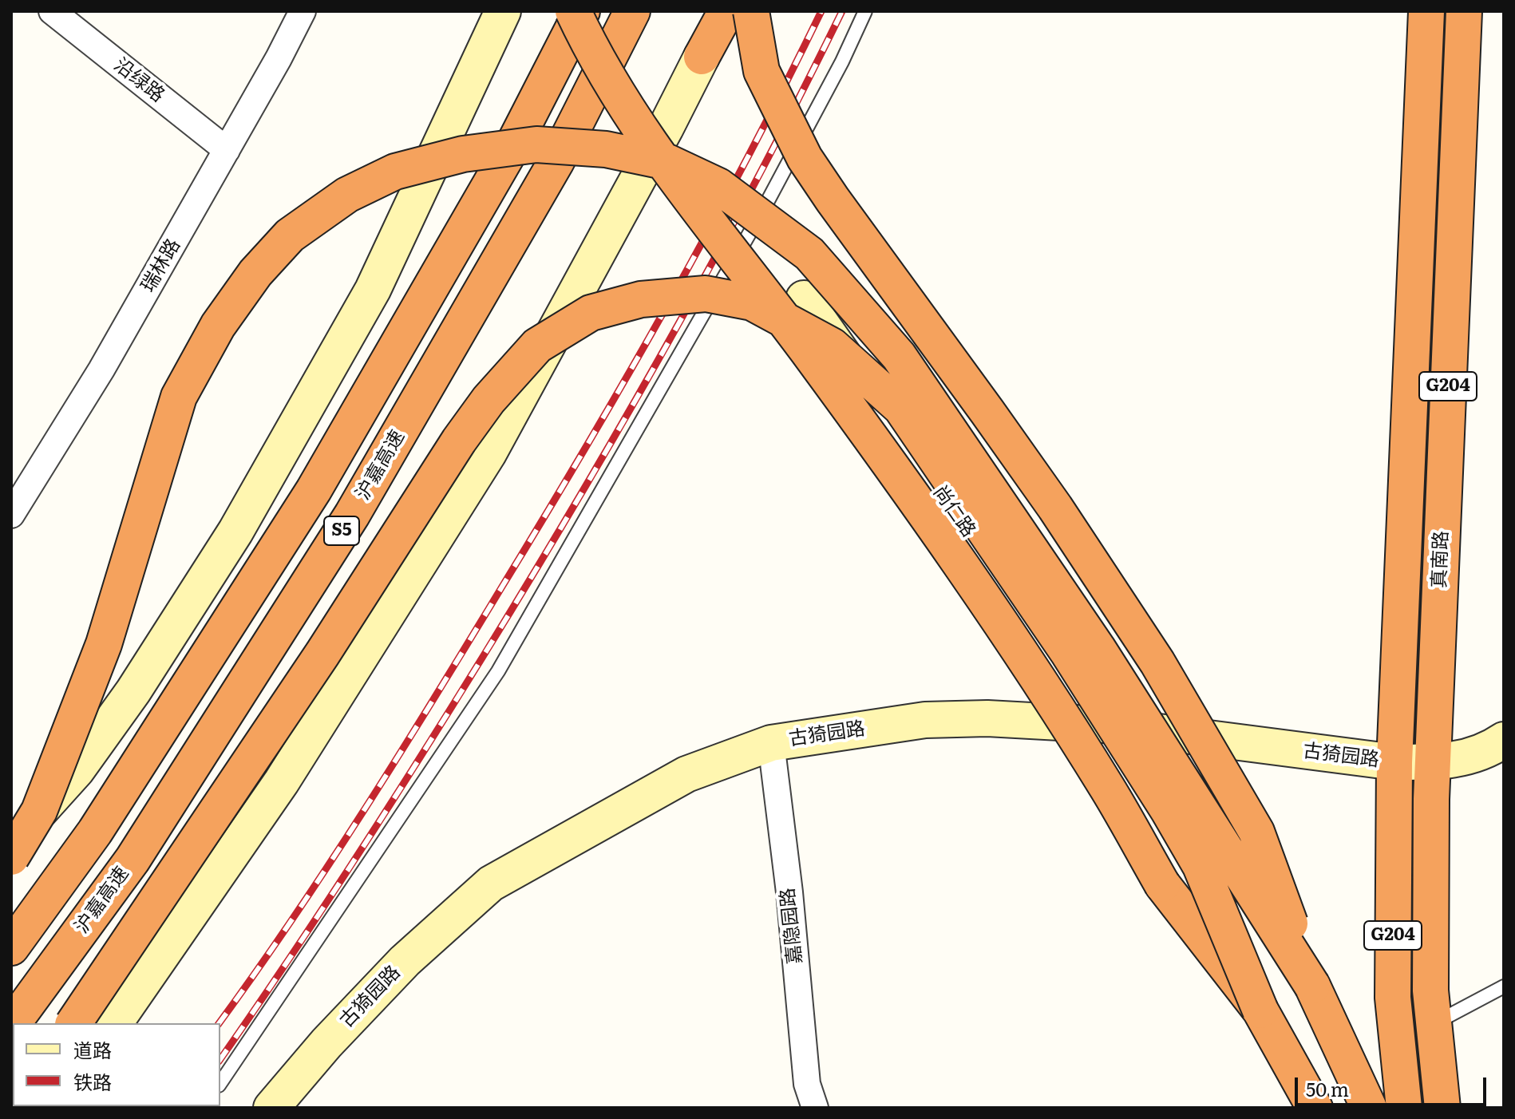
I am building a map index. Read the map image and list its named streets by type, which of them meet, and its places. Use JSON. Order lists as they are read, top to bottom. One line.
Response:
{"streets":{"highway":["G204","沪嘉高速","S5","真南路"],"street":["沿绿路","瑞林路","尚仁路","古猗园路","嘉隐园路"]},"crossings":[["沿绿路","瑞林路"],["尚仁路","古猗园路"],["真南路","古猗园路"],["古猗园路","嘉隐园路"]],"legend":["道路","铁路"],"scale_bar":"50 m"}
